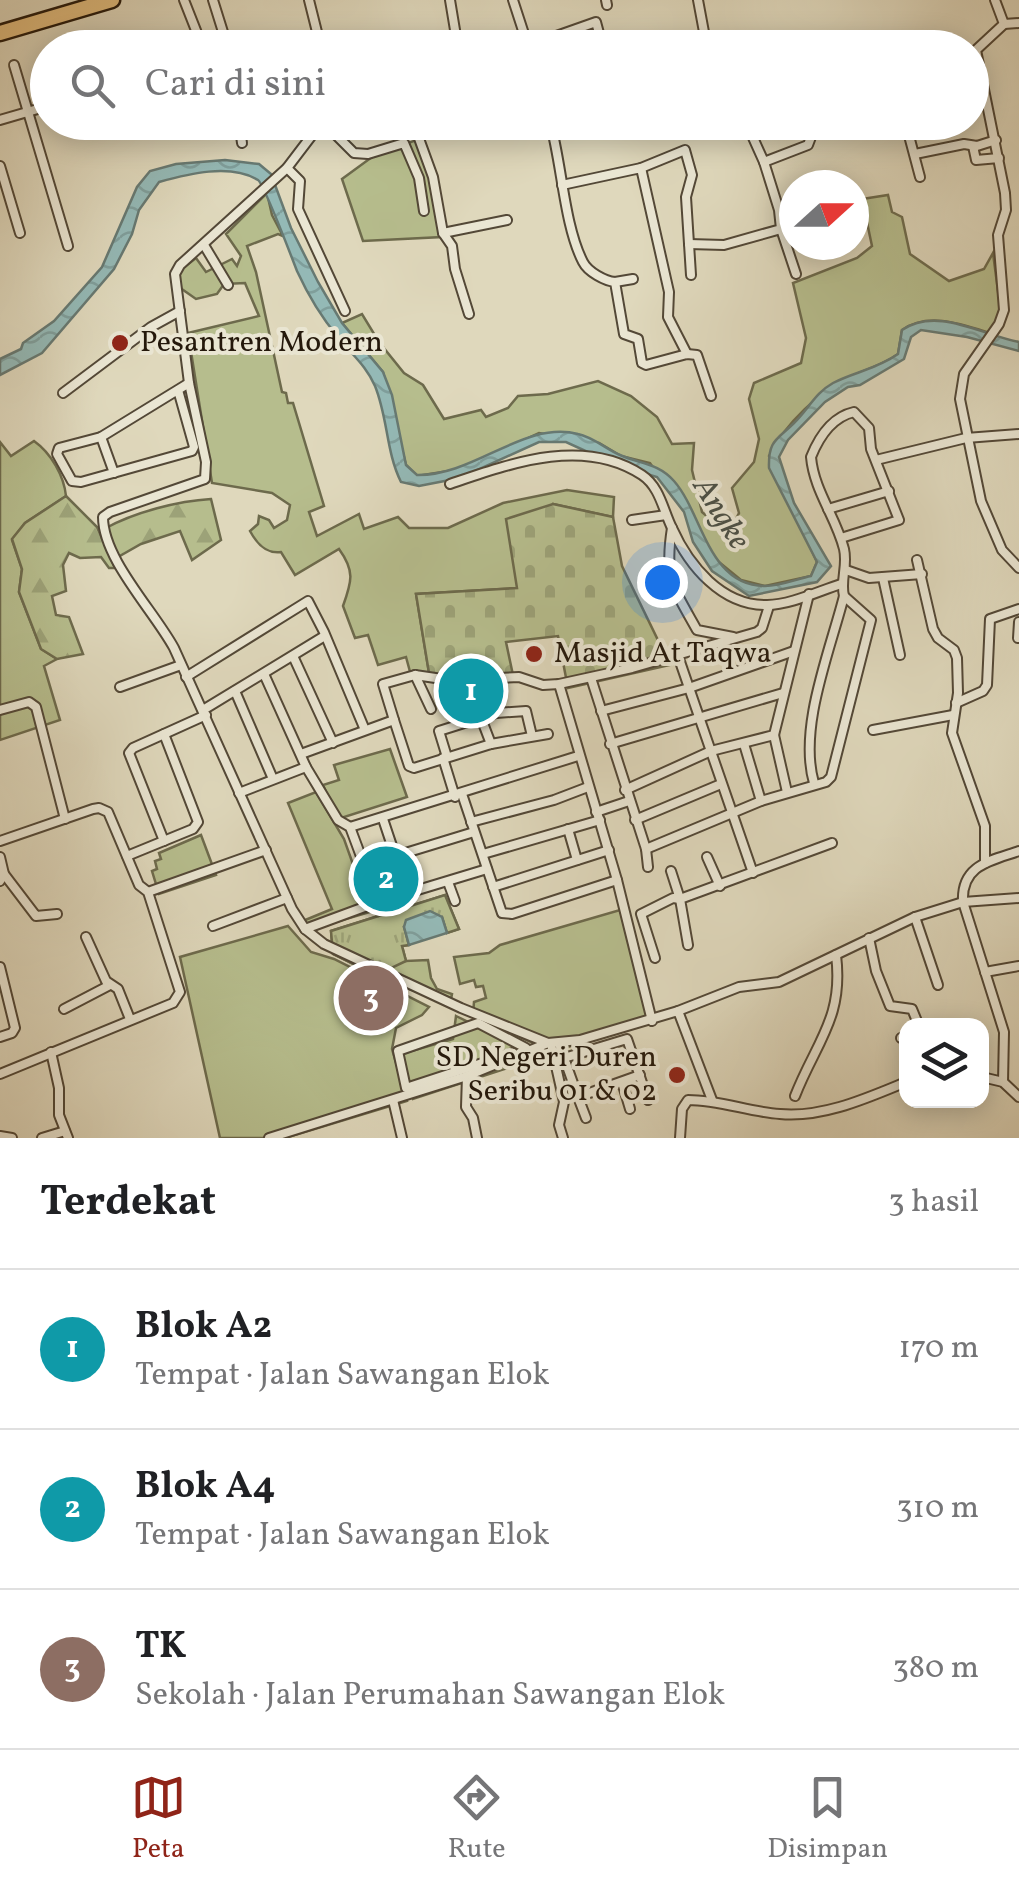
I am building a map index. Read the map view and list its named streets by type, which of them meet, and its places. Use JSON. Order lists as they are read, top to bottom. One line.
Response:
{"water":["Angke"],"places":["Pesantren Modern","Masjid At Taqwa","SD Negeri Duren Seribu 01 & 02"],"north":"right","page":{"search":"Cari di sini","pins":["1","2","3"],"heading":["Terdekat","3 hasil"],"list":[{"mark":"1","name":"Blok A2","note":"Tempat · Jalan Sawangan Elok","value":"170 m"},{"mark":"2","name":"Blok A4","note":"Tempat · Jalan Sawangan Elok","value":"310 m"},{"mark":"3","name":"TK","note":"Sekolah · Jalan Perumahan Sawangan Elok","value":"380 m"}],"nav":["Peta","Rute","Disimpan"]}}
